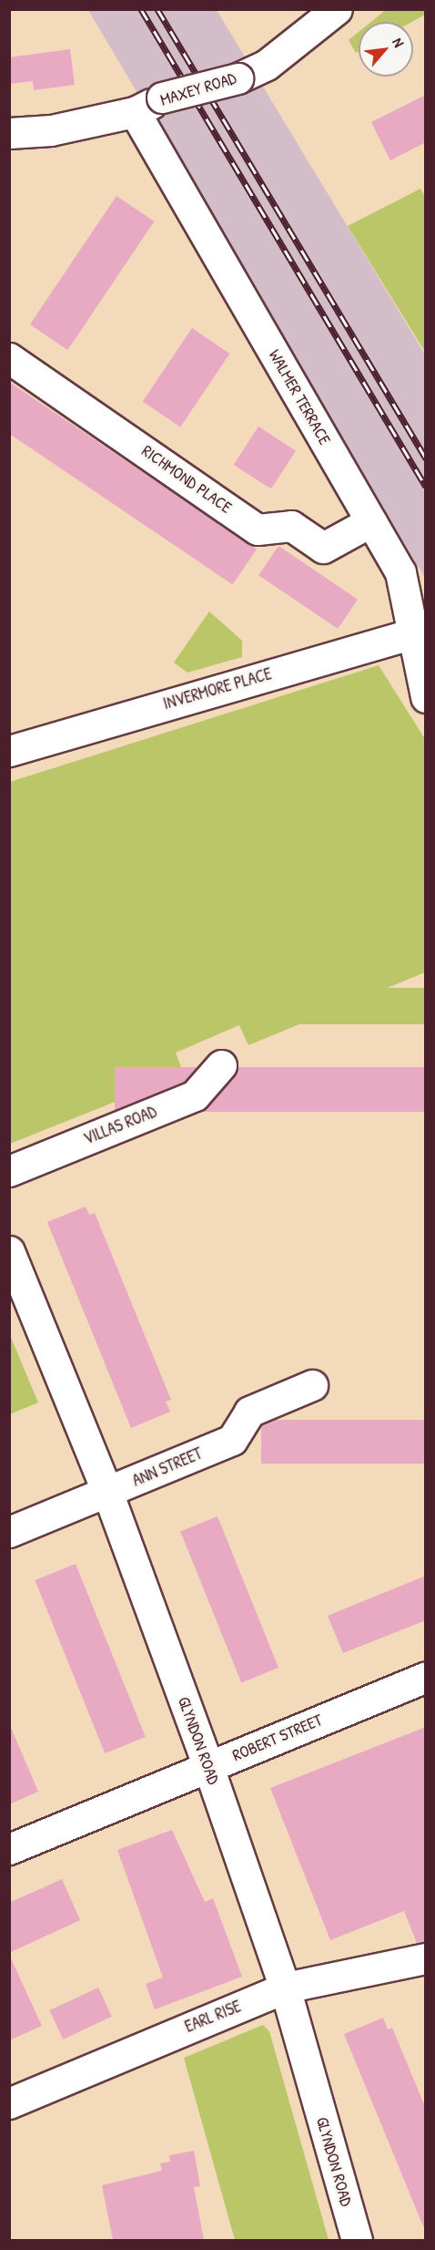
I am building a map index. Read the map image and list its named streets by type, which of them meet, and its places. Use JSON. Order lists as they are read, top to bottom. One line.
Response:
{"streets":{"street":["MAXEY ROAD","WALMER TERRACE","RICHMOND PLACE","INVERMORE PLACE","VILLAS ROAD","ANN STREET","ROBERT STREET","GLYNDON ROAD","EARL RISE"]},"crossings":[["MAXEY ROAD","WALMER TERRACE"],["WALMER TERRACE","RICHMOND PLACE"],["WALMER TERRACE","INVERMORE PLACE"],["ANN STREET","GLYNDON ROAD"],["ROBERT STREET","GLYNDON ROAD"],["GLYNDON ROAD","EARL RISE"]],"north":"top right"}
